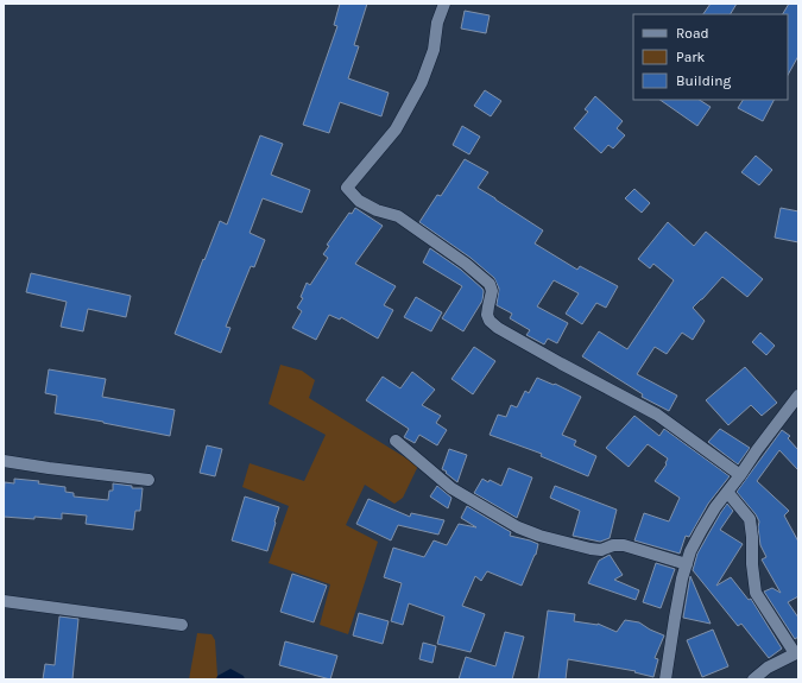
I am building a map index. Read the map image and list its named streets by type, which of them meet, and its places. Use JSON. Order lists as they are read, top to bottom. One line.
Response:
{"legend":["Road","Park","Building"]}
